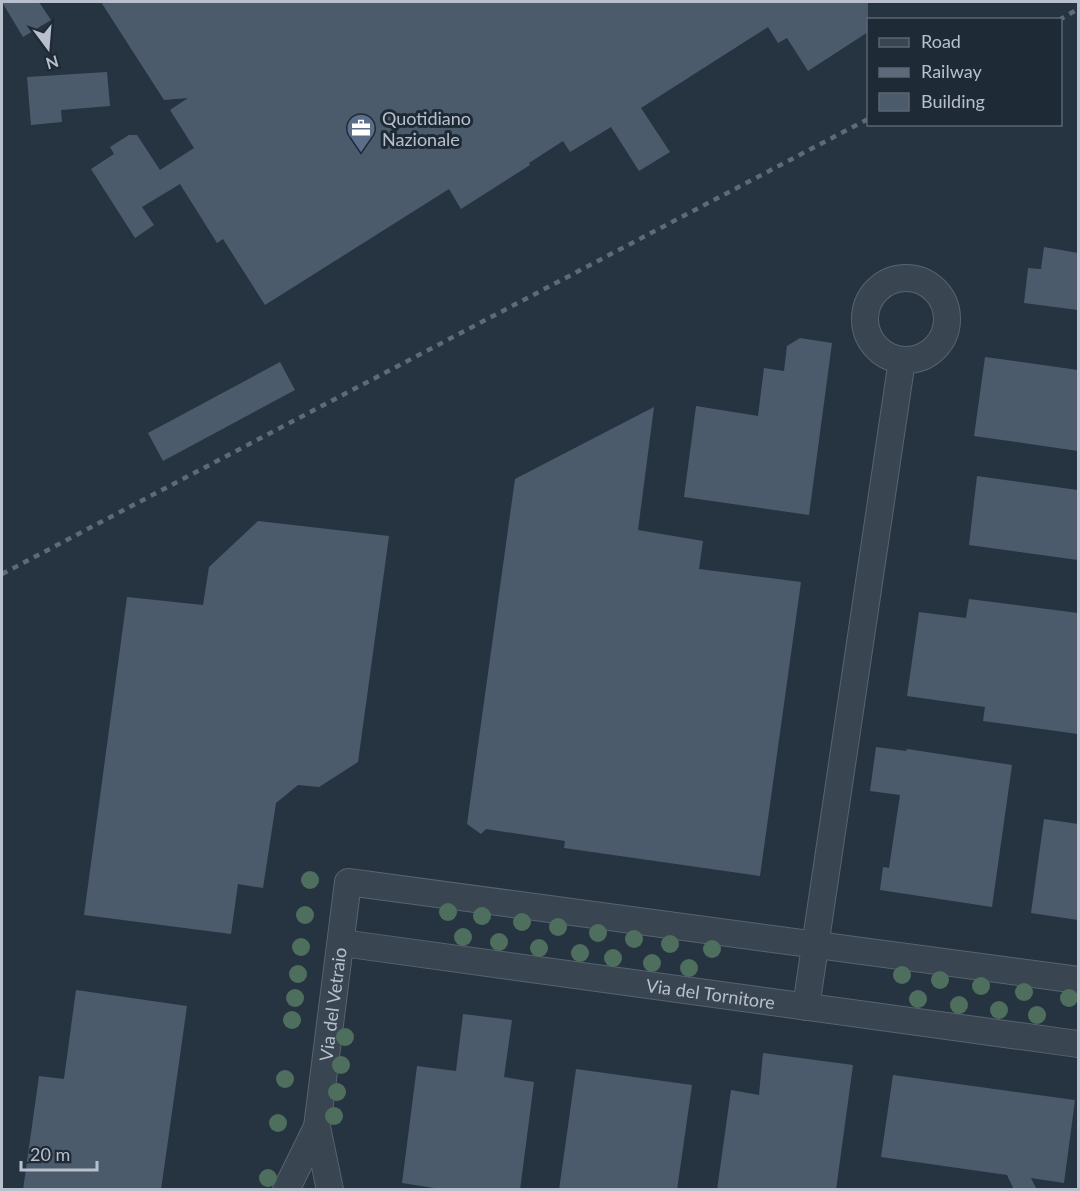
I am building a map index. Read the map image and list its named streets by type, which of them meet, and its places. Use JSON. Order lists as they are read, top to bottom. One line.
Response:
{"streets":{"street":["Via del Tornitore","Via del Vetraio"]},"crossings":[["Via del Tornitore","Via del Vetraio"]],"places":{"office":["Quotidiano Nazionale"]},"legend":["Road","Railway","Building"],"scale_bar":"20 m","north":"bottom"}
